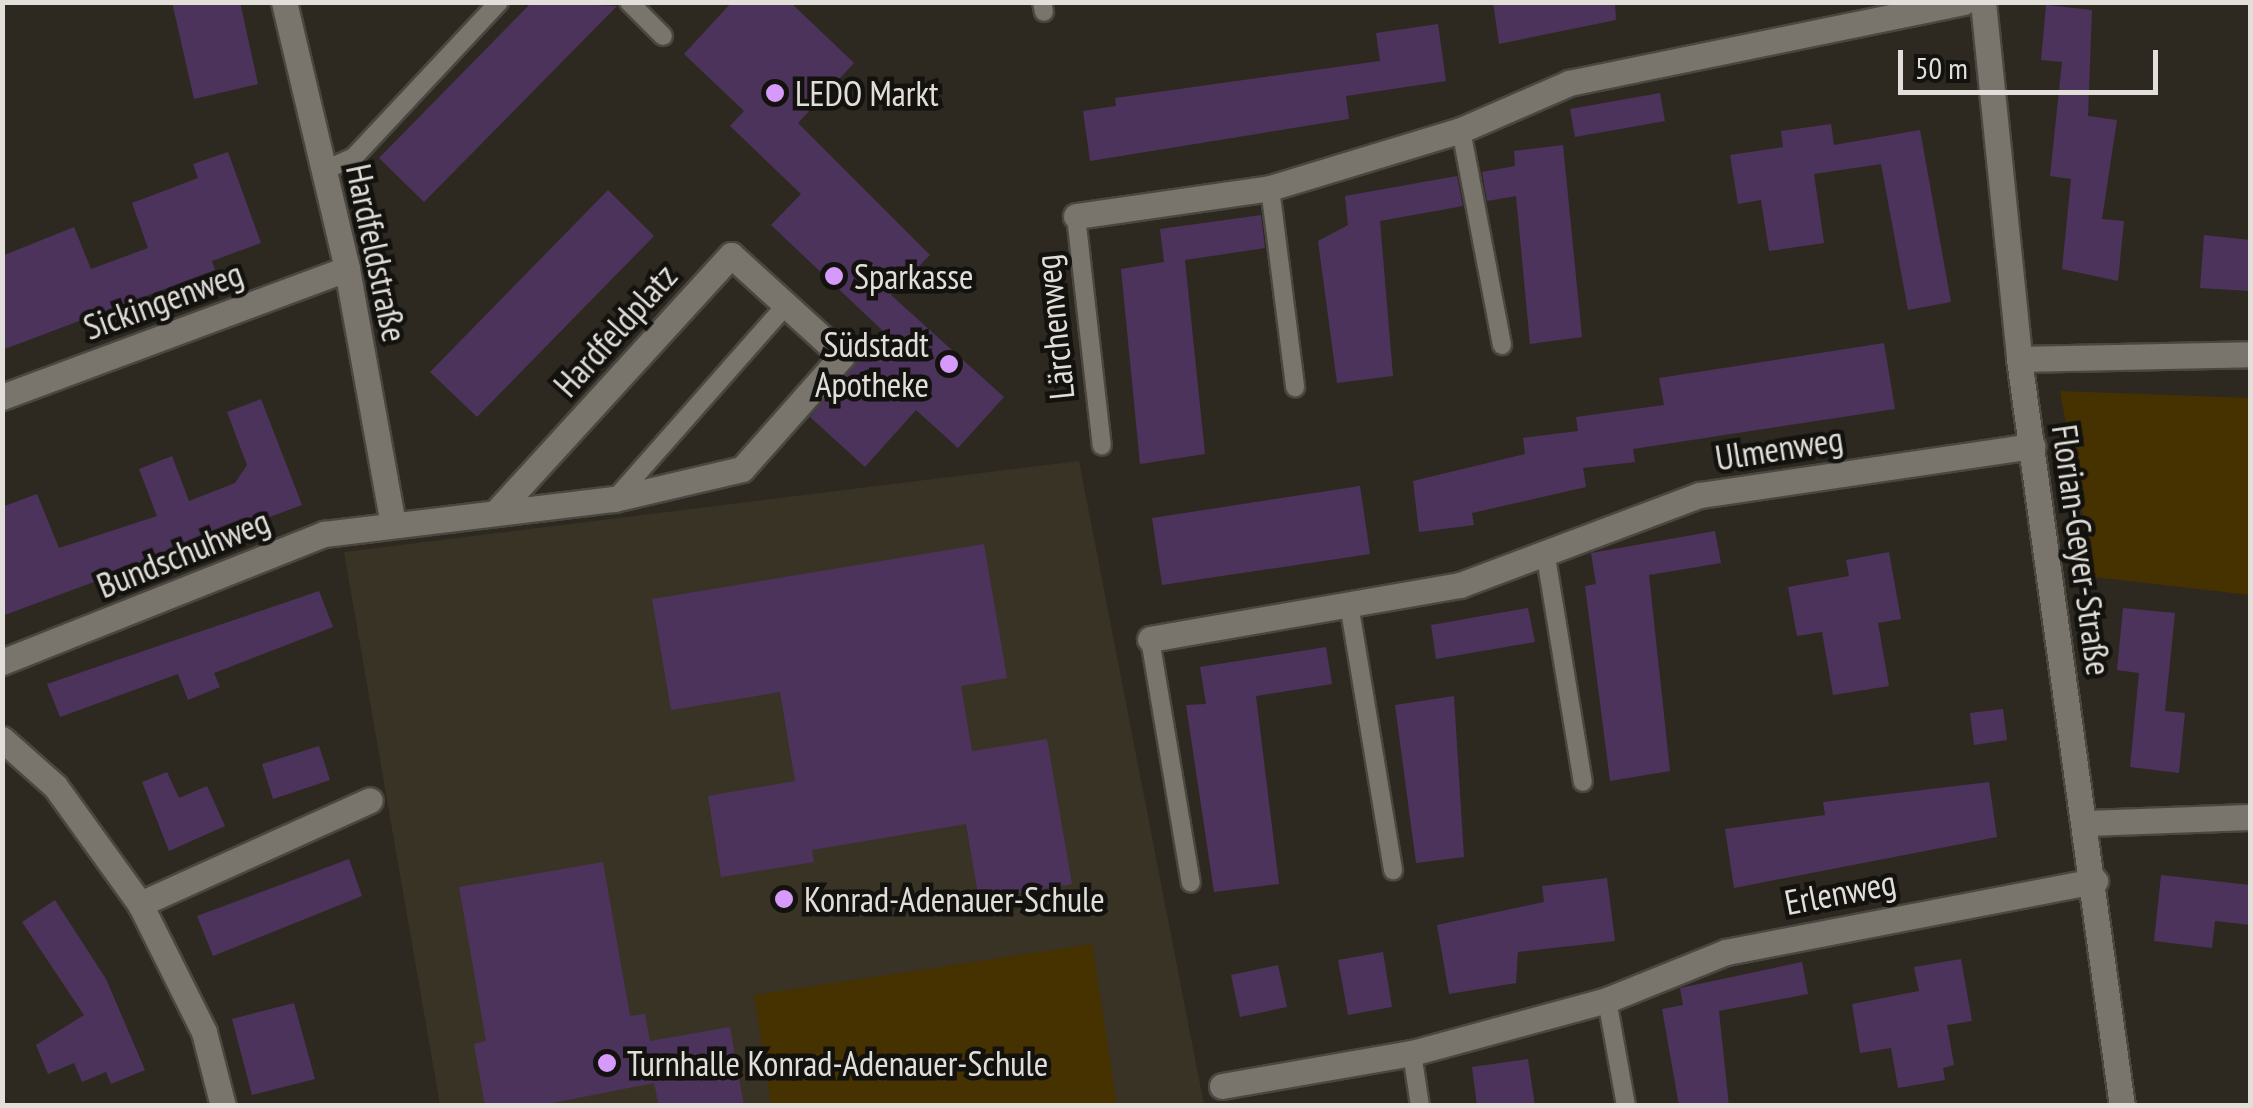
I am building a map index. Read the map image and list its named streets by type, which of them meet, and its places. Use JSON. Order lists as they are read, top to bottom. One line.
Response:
{"streets":{"street":["Hardfeldstraße","Sickingenweg","Lärchenweg","Hardfeldplatz","Ulmenweg","Florian-Geyer-Straße","Bundschuhweg","Erlenweg"]},"crossings":[["Hardfeldstraße","Sickingenweg"],["Hardfeldstraße","Hardfeldplatz"],["Hardfeldstraße","Bundschuhweg"],["Hardfeldplatz","Bundschuhweg"],["Ulmenweg","Florian-Geyer-Straße"],["Florian-Geyer-Straße","Erlenweg"]],"places":["LEDO Markt","Sparkasse","Südstadt Apotheke","Konrad-Adenauer-Schule","Turnhalle Konrad-Adenauer-Schule"],"scale_bar":"50 m"}
